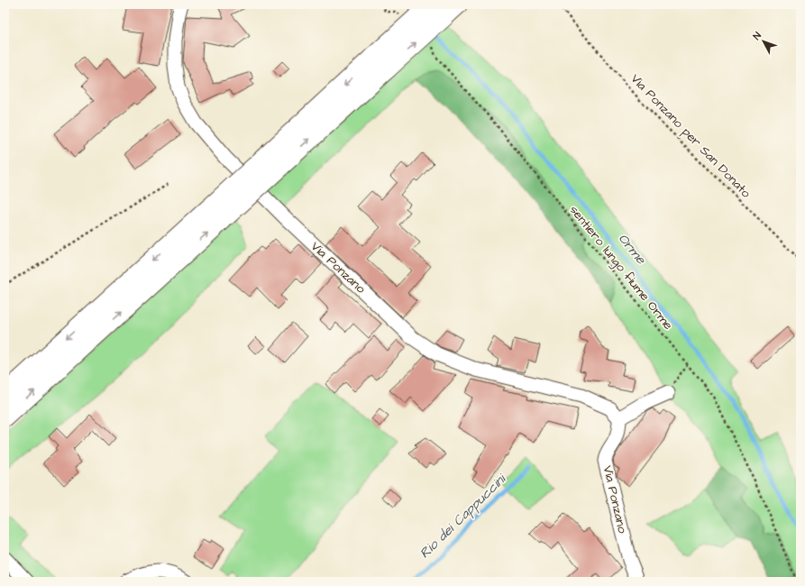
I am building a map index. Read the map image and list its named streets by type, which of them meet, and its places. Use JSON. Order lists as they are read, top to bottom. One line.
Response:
{"streets":{"street":["Via Ponzano"],"path":["Via Ponzano per San Donato","sentiero lungo fiume Orme"]},"water":["Orme","Rio dei Cappuccini"],"north":"top left"}
